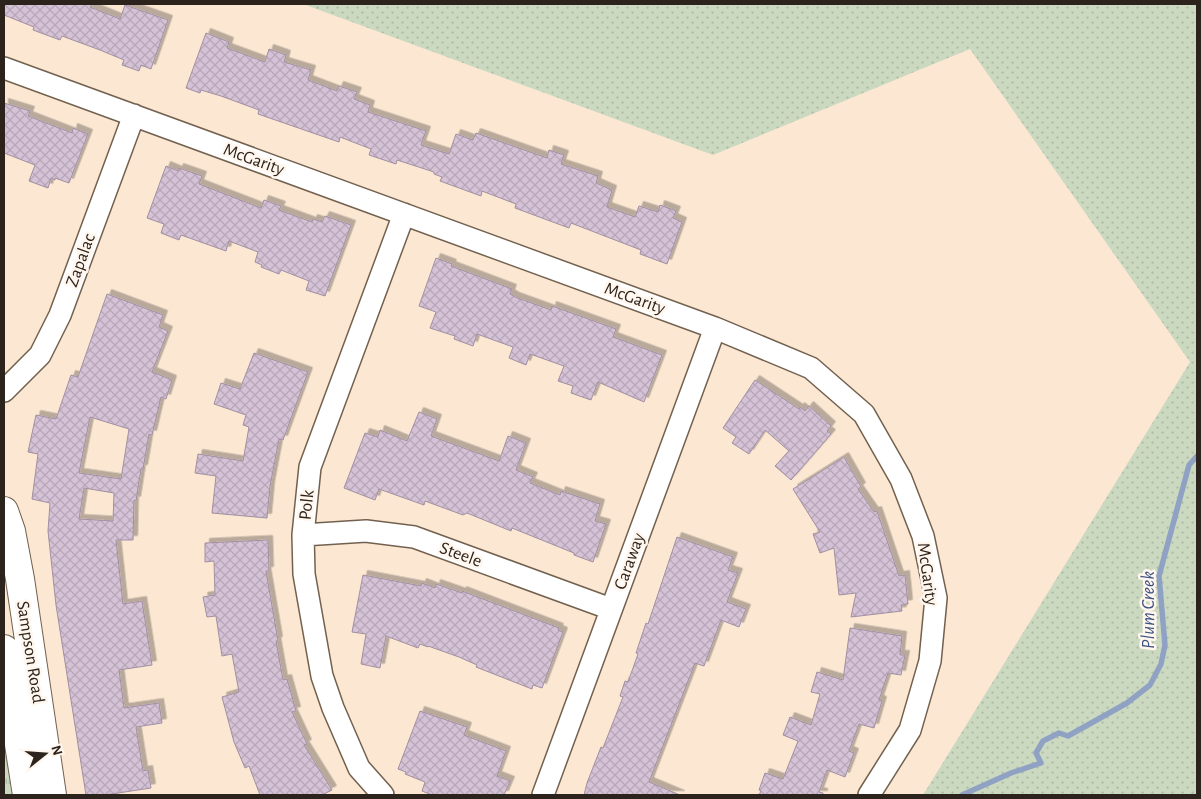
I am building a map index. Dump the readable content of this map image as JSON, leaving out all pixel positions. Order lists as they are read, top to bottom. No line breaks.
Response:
{"streets":{"street":["McGarity","Zapalac","Polk","Steele","Caraway","Sampson Road"]},"crossings":[["McGarity","Zapalac"],["McGarity","Polk"],["McGarity","Caraway"],["Polk","Steele"],["Steele","Caraway"]],"water":["Plum Creek"],"north":"right"}
